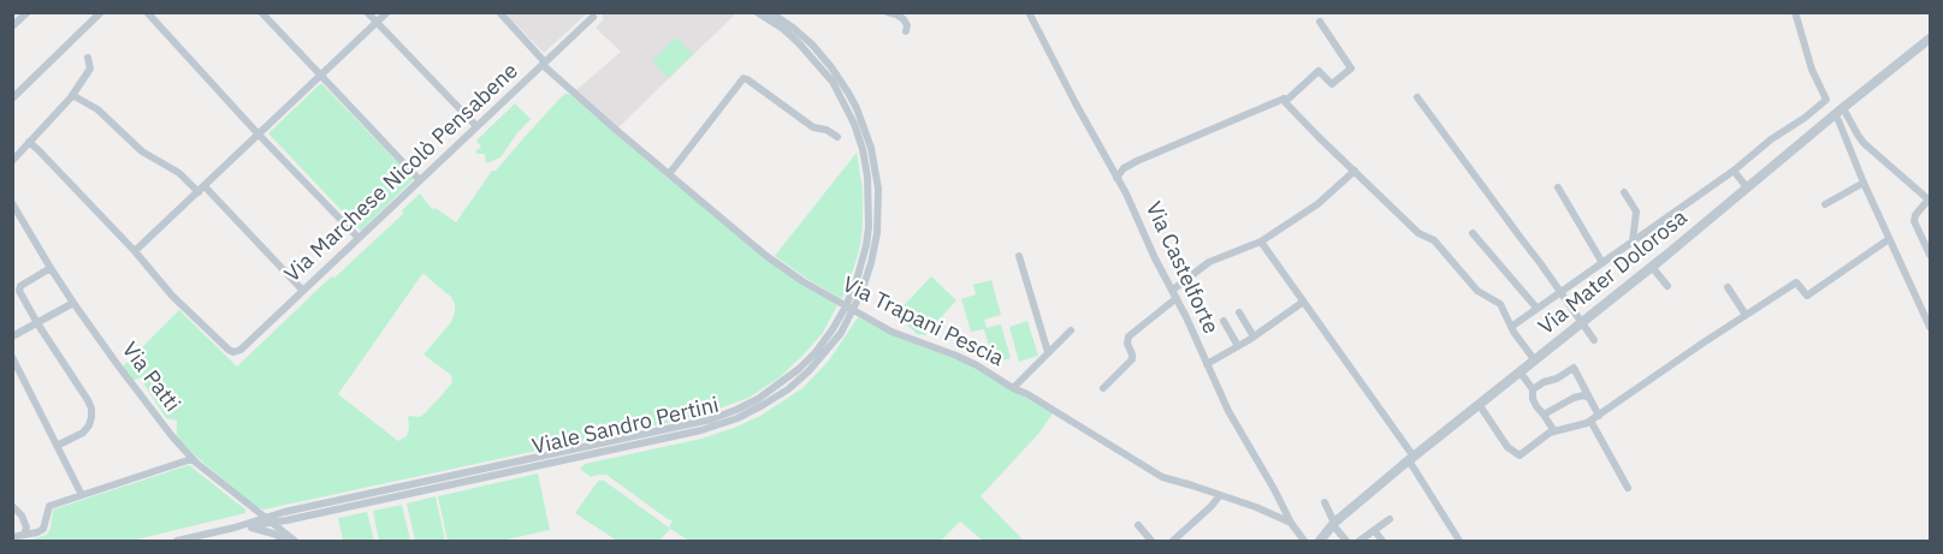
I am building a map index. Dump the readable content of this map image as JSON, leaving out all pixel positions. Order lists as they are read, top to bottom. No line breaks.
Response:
{"streets":{"street":["Via Marchese Nicolò Pensabene","Via Castelforte","Via Mater Dolorosa","Via Trapani Pescia","Via Patti","Viale Sandro Pertini"]},"crossings":[["Via Marchese Nicolò Pensabene","Via Trapani Pescia"],["Via Castelforte","Via Trapani Pescia"],["Via Trapani Pescia","Viale Sandro Pertini"],["Via Patti","Viale Sandro Pertini"]]}
